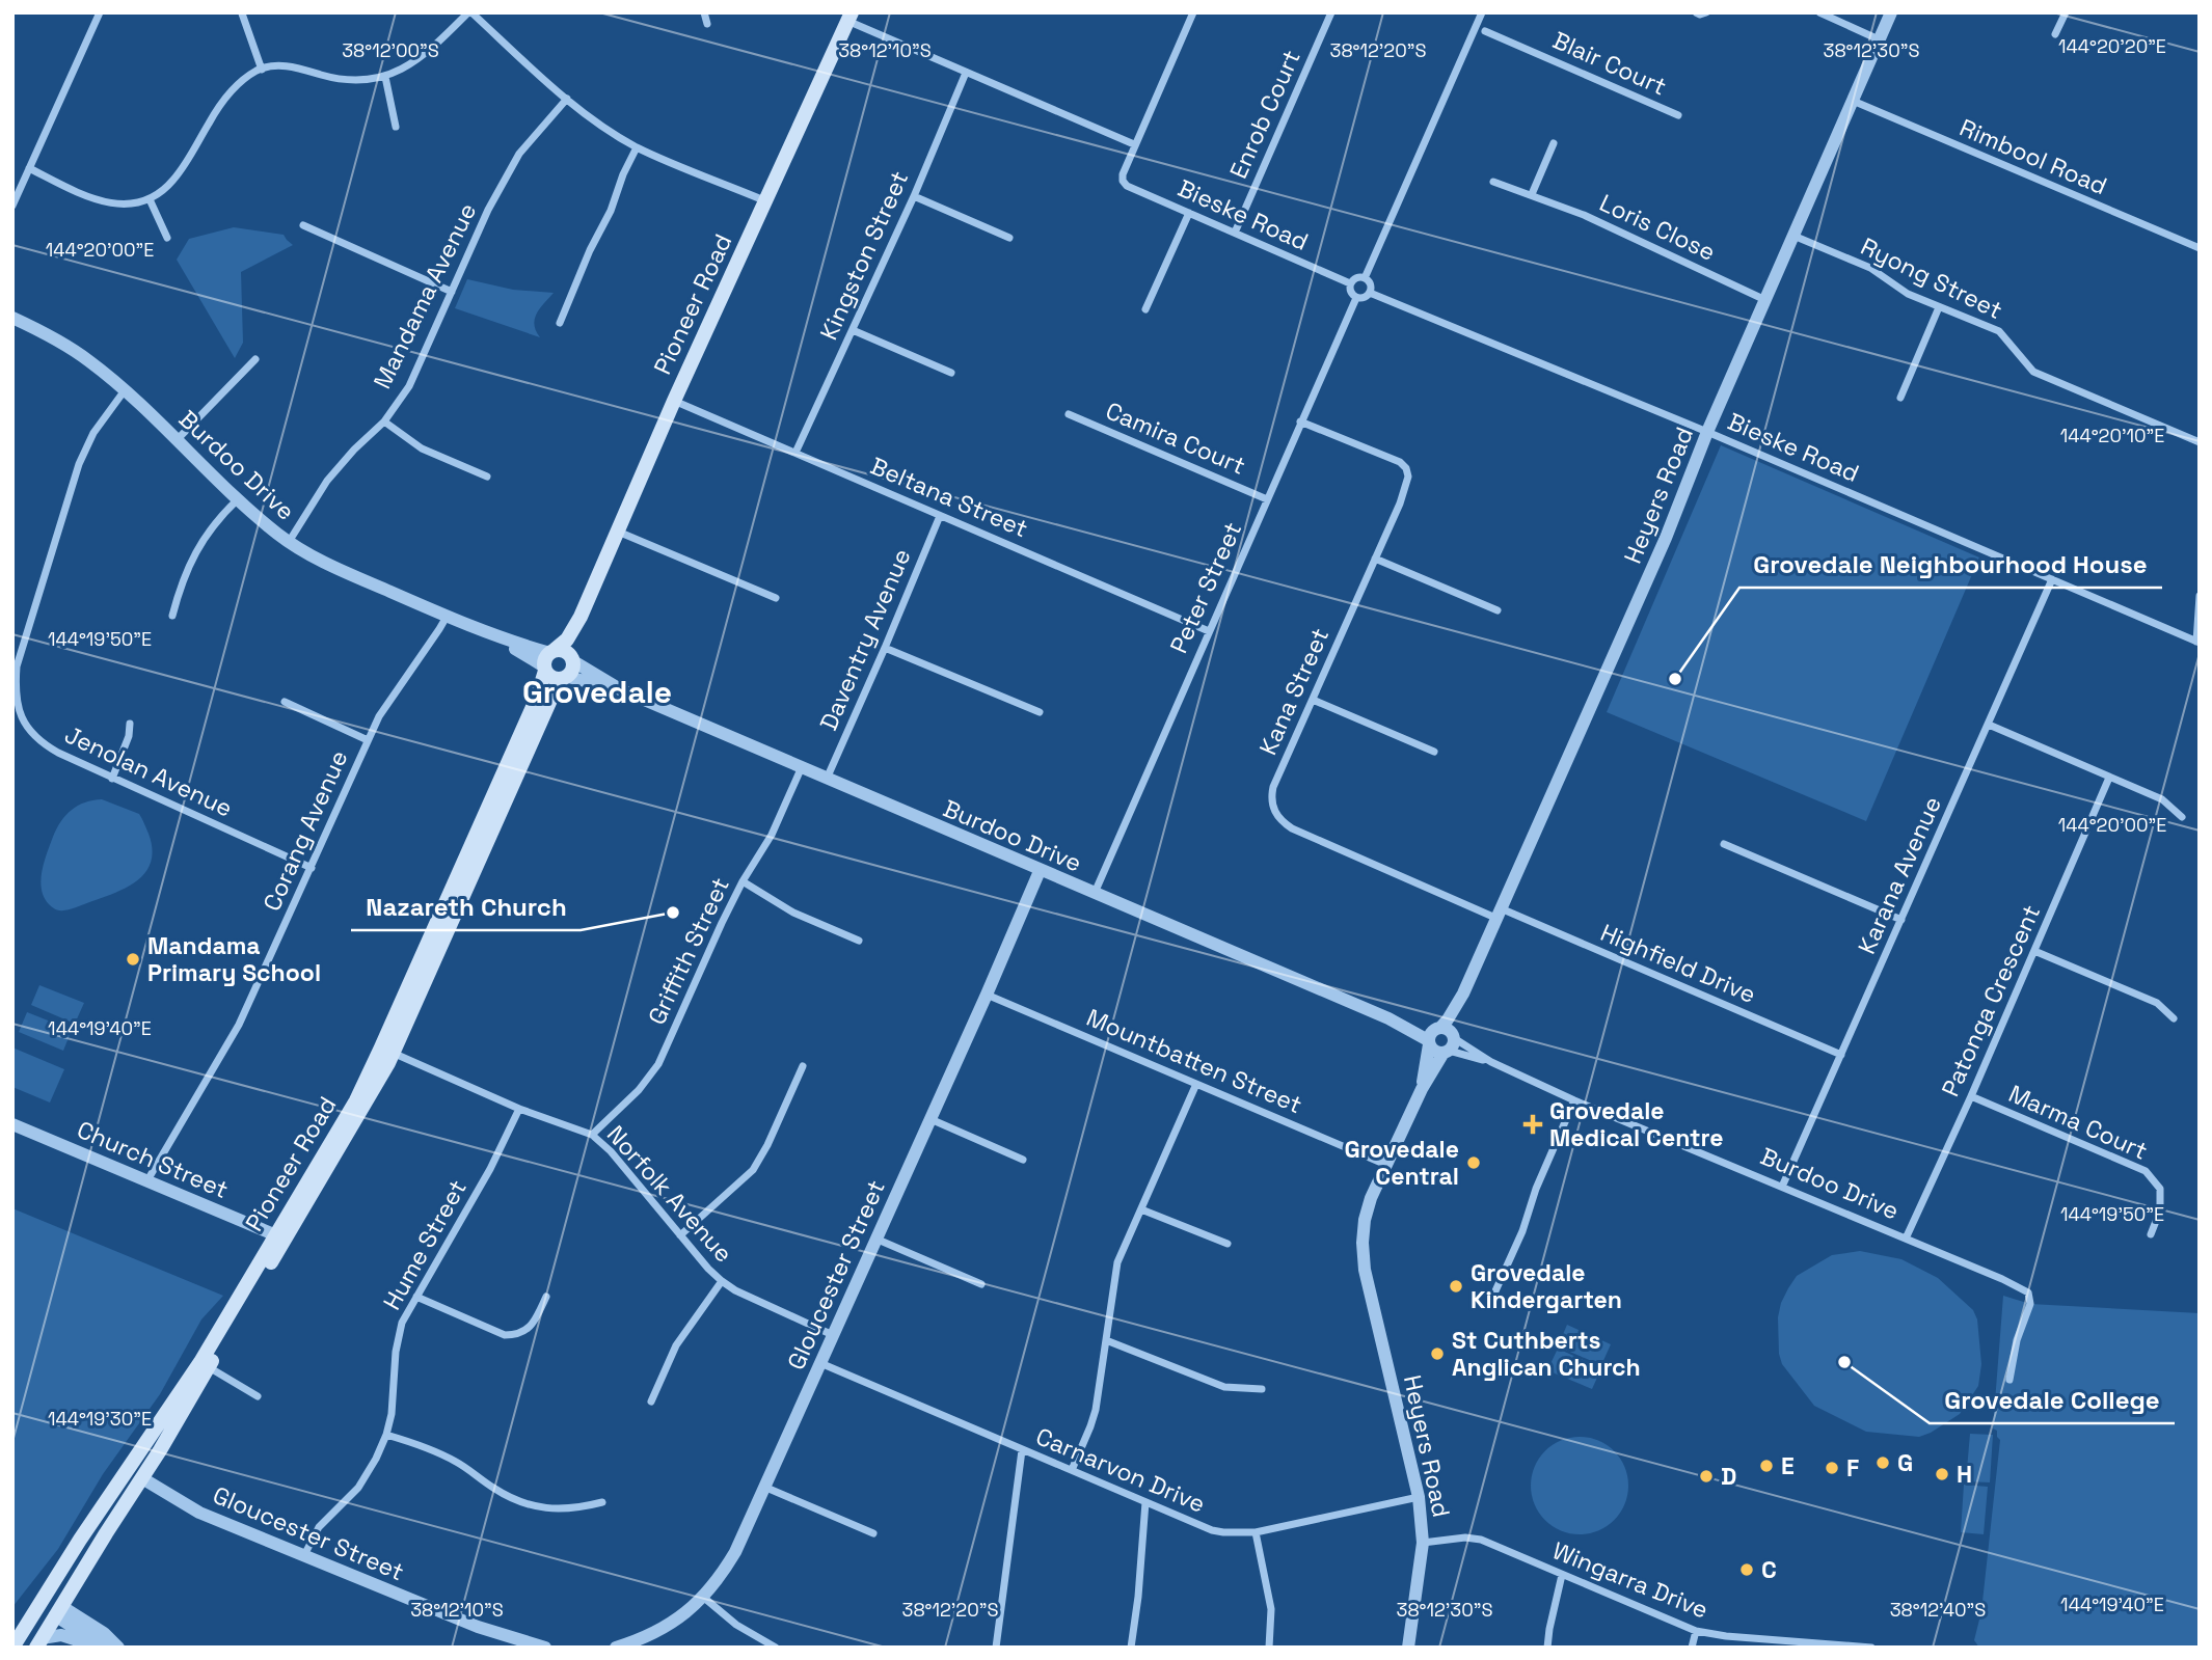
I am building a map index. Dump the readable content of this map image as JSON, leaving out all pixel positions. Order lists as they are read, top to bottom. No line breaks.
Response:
{"streets":{"main road":["Pioneer Road"],"street":["Blair Court","Enrob Court","Rimbool Road","Bieske Road","Loris Close","Kingston Street","Ryong Street","Mandama Avenue","Camira Court","Burdoo Drive","Heyers Road","Beltana Street","Peter Street","Daventry Avenue","Kana Street","Jenolan Avenue","Corang Avenue","Karana Avenue","Griffith Street","Highfield Drive","Patonga Crescent","Mountbatten Street","Marma Court","Church Street","Norfolk Avenue","Hume Street","Gloucester Street","Carnarvon Drive","Wingarra Drive"]},"crossings":[["Enrob Court","Bieske Road"],["Rimbool Road","Heyers Road"],["Bieske Road","Heyers Road"],["Bieske Road","Peter Street"],["Bieske Road","Karana Avenue"],["Loris Close","Heyers Road"],["Kingston Street","Beltana Street"],["Ryong Street","Heyers Road"],["Mandama Avenue","Burdoo Drive"],["Pioneer Road","Burdoo Drive"],["Pioneer Road","Beltana Street"],["Pioneer Road","Church Street"],["Pioneer Road","Norfolk Avenue"],["Pioneer Road","Gloucester Street"],["Camira Court","Peter Street"],["Burdoo Drive","Heyers Road"],["Burdoo Drive","Peter Street"],["Burdoo Drive","Daventry Avenue"],["Burdoo Drive","Jenolan Avenue"],["Burdoo Drive","Corang Avenue"],["Burdoo Drive","Karana Avenue"],["Burdoo Drive","Griffith Street"],["Burdoo Drive","Patonga Crescent"],["Burdoo Drive","Gloucester Street"],["Heyers Road","Kana Street"],["Heyers Road","Highfield Drive"],["Heyers Road","Mountbatten Street"],["Heyers Road","Carnarvon Drive"],["Heyers Road","Wingarra Drive"],["Beltana Street","Peter Street"],["Beltana Street","Daventry Avenue"],["Peter Street","Kana Street"],["Kana Street","Highfield Drive"],["Jenolan Avenue","Corang Avenue"],["Corang Avenue","Church Street"],["Karana Avenue","Highfield Drive"],["Griffith Street","Norfolk Avenue"],["Patonga Crescent","Marma Court"],["Mountbatten Street","Gloucester Street"],["Norfolk Avenue","Hume Street"],["Norfolk Avenue","Gloucester Street"],["Hume Street","Gloucester Street"],["Gloucester Street","Carnarvon Drive"]],"districts":["Grovedale"],"places":{"other":["Grovedale Neighbourhood House","Nazareth Church","Mandama Primary School","Grovedale Central","Grovedale Kindergarten","St Cuthberts Anglican Church","Grovedale College","G","E","F","H","D","C"],"health":["Grovedale Medical Centre"]},"coordinates":["144°20'20\"E","38°12'00\"S","38°12'10\"S","38°12'20\"S","38°12'30\"S","144°20'00\"E","144°20'10\"E","144°19'50\"E","144°19'40\"E","144°19'30\"E","38°12'40\"S"]}
